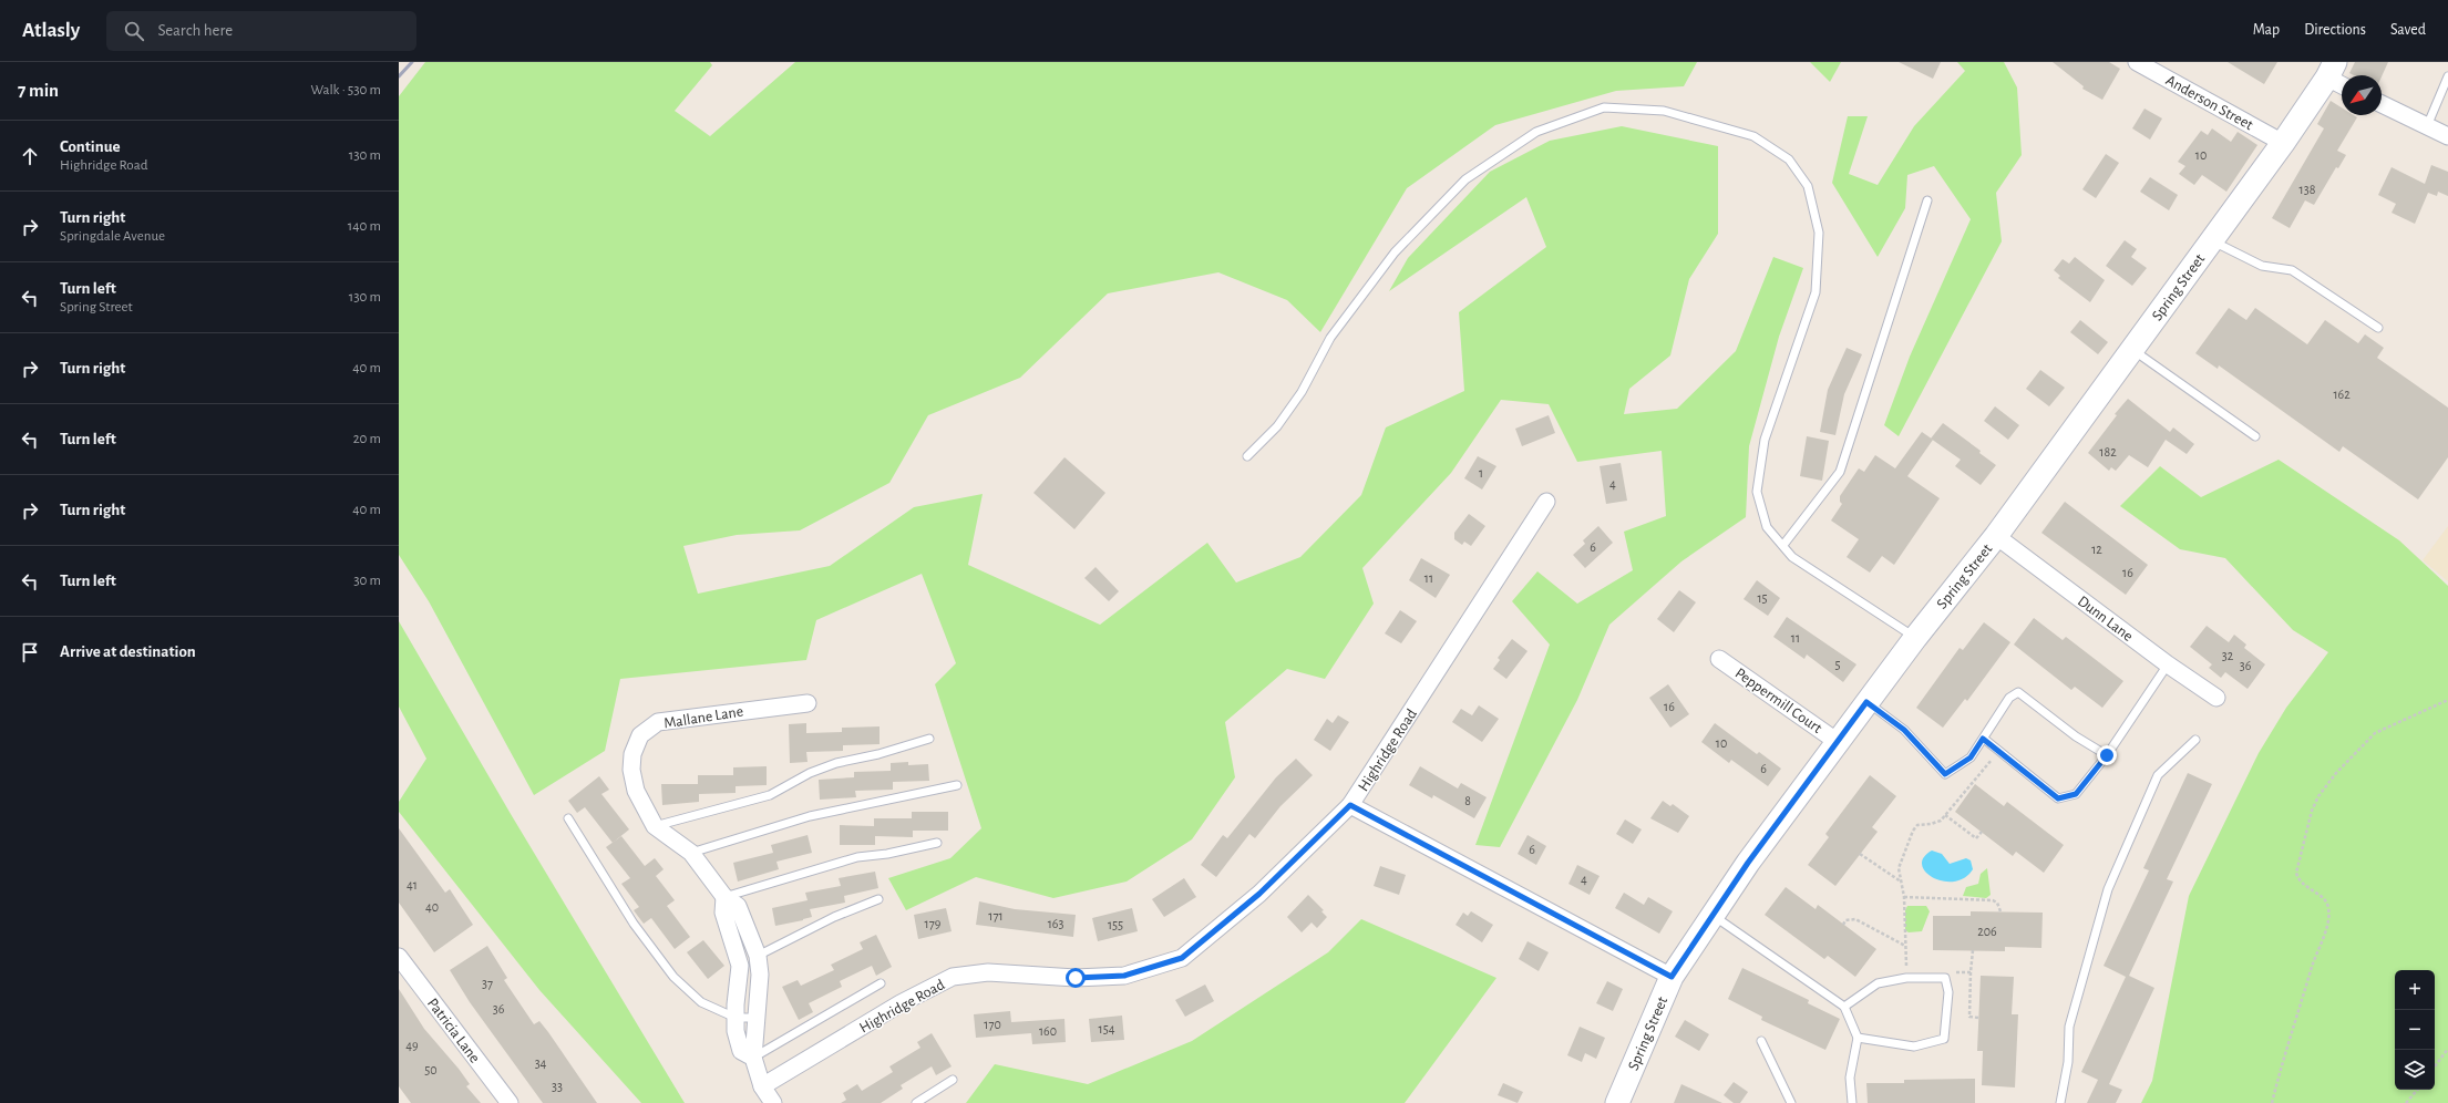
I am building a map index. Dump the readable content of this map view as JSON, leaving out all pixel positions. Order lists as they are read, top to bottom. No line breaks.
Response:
{"streets":{"main road":["Spring Street"],"street":["Anderson Street","Dunn Lane","Peppermill Court","Mallane Lane","Highridge Road","Patricia Lane"]},"crossings":[["Anderson Street","Spring Street"],["Spring Street","Dunn Lane"],["Spring Street","Peppermill Court"],["Mallane Lane","Highridge Road"]],"house_numbers":["10","138","162","182","1","4","6","12","16","11","15","11","32","5","36","16","10","6","8","6","4","41","40","171","179","163","155","206","37","36","170","154","160","49","34","50","33"],"north":"bottom left","page":{"header":"Atlasly","search":"Search here","nav":["Map","Directions","Saved"],"heading":["7 min","Walk · 530 m"],"list":[["Continue","Highridge Road","130 m"],["Turn right","Springdale Avenue","140 m"],["Turn left","Spring Street","130 m"],["Turn right","40 m"],["Turn left","20 m"],["Turn right","40 m"],["Turn left","30 m"],"Arrive at destination"],"map_buttons":["+","−"]}}
